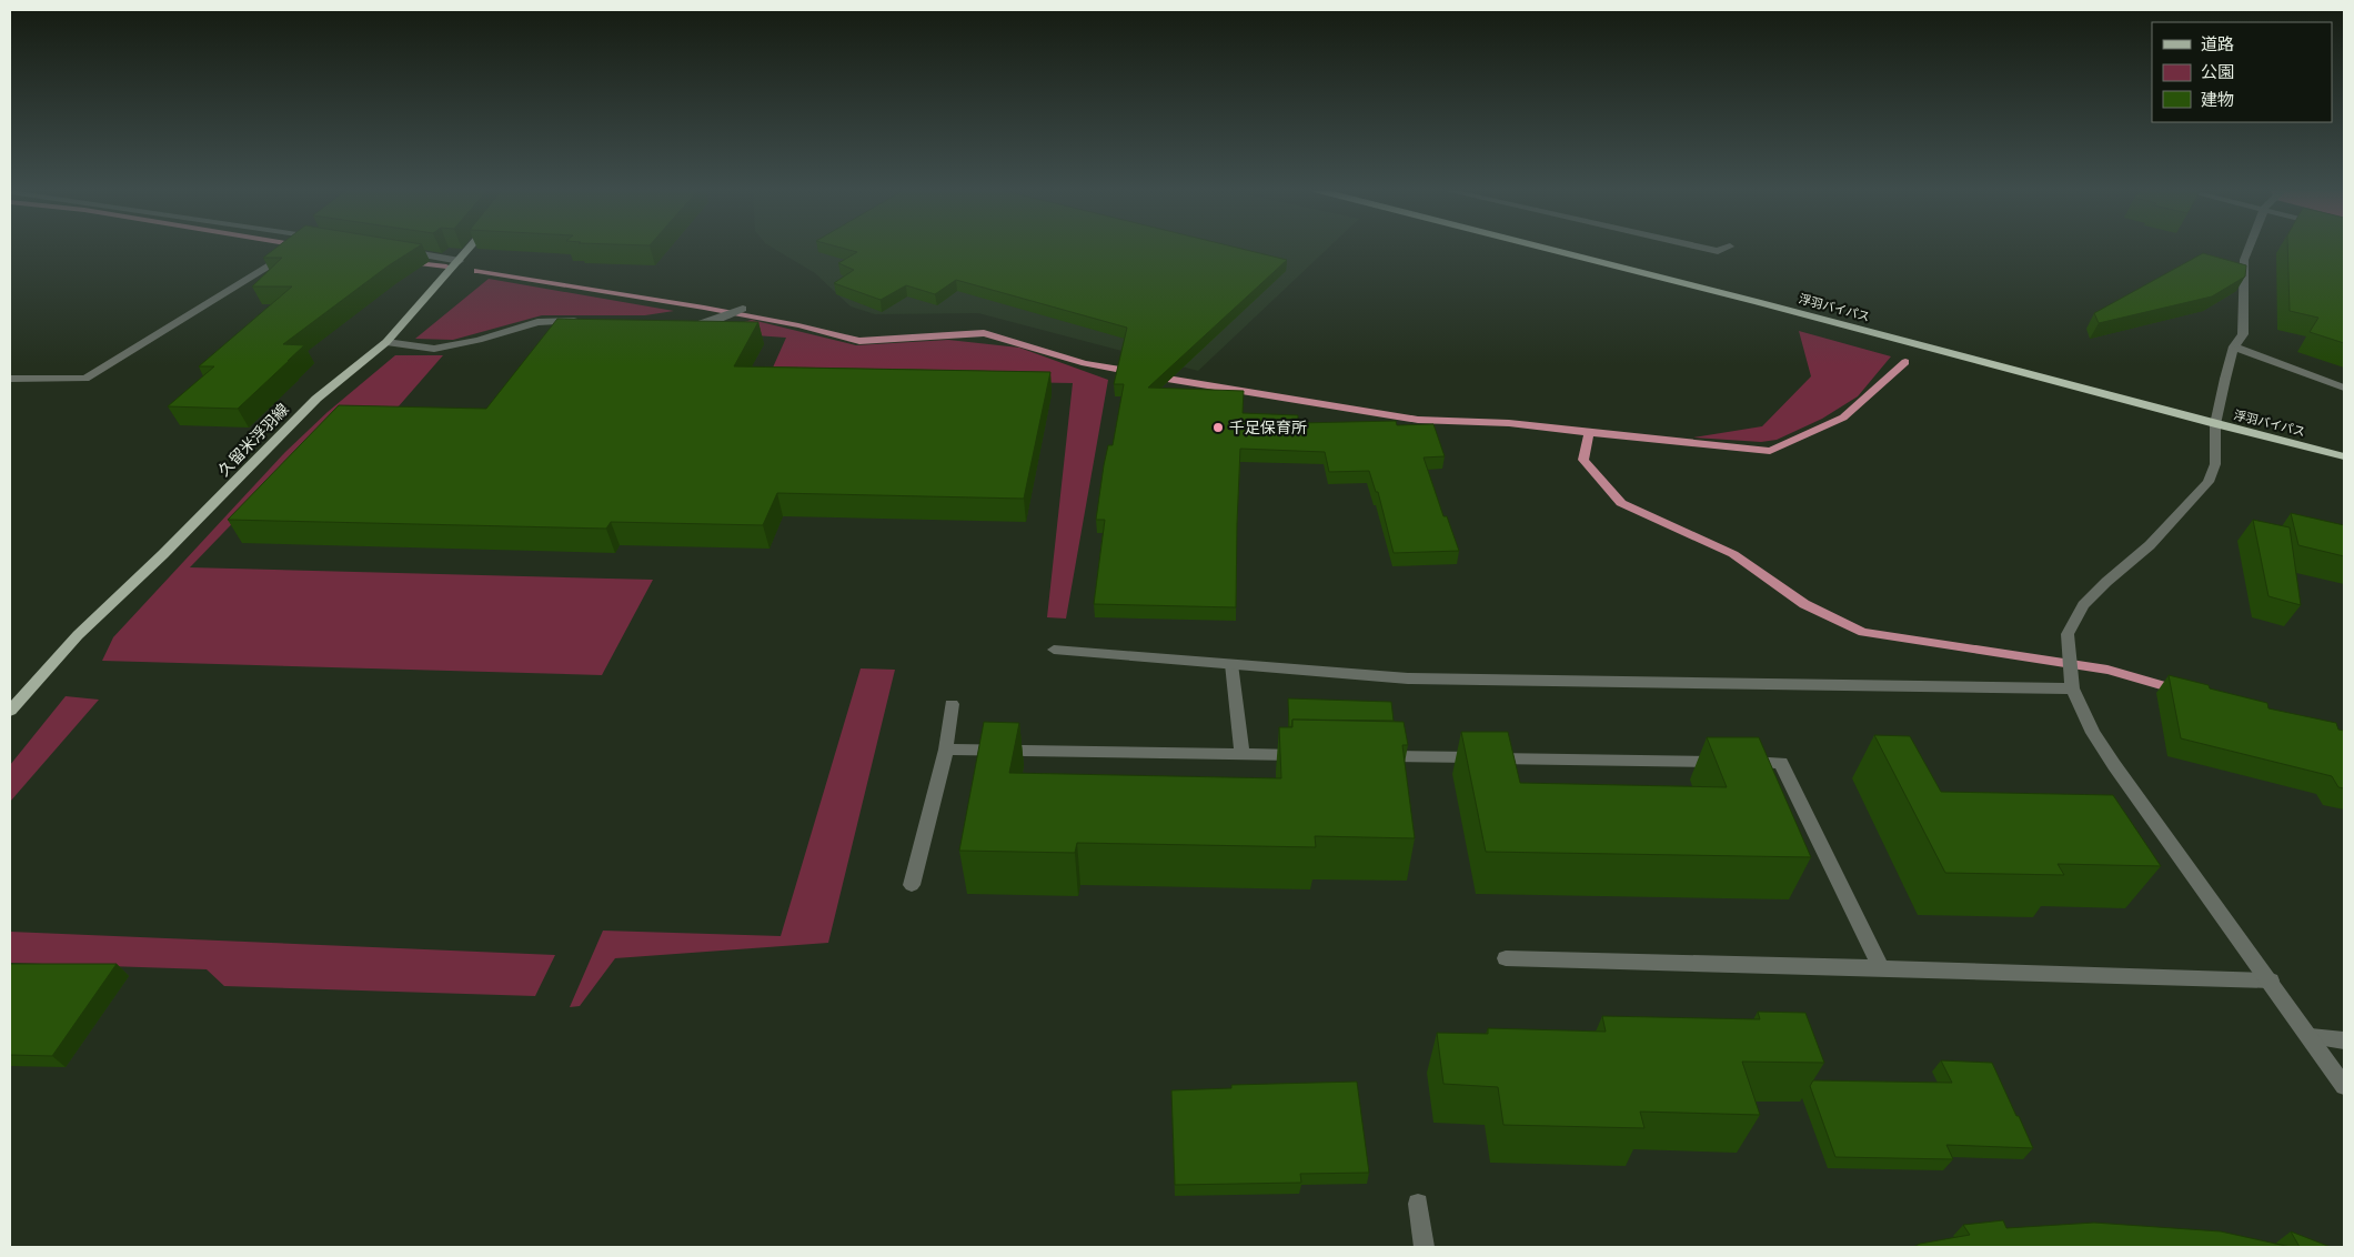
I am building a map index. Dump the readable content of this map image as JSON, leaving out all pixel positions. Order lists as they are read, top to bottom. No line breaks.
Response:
{"streets":{"highway":["浮羽バイパス"],"main road":["久留米浮羽線"]},"places":["千足保育所"],"legend":["道路","公園","建物"]}
